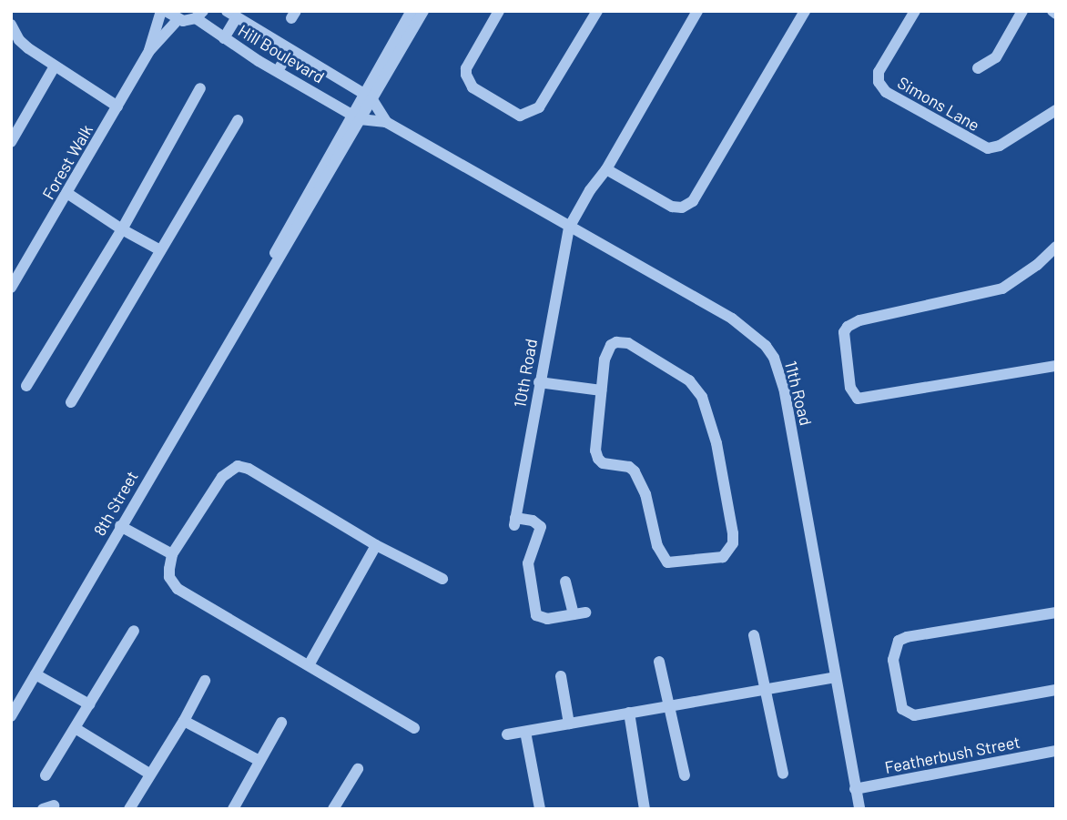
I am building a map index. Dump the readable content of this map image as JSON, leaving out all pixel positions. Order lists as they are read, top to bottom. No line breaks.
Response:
{"streets":{"street":["Hill Boulevard","Simons Lane","Forest Walk","10th Road","11th Road","8th Street","Featherbush Street"]},"crossings":[["Hill Boulevard","11th Road"],["Hill Boulevard","8th Street"],["10th Road","11th Road"],["11th Road","8th Street"],["11th Road","Featherbush Street"]]}
